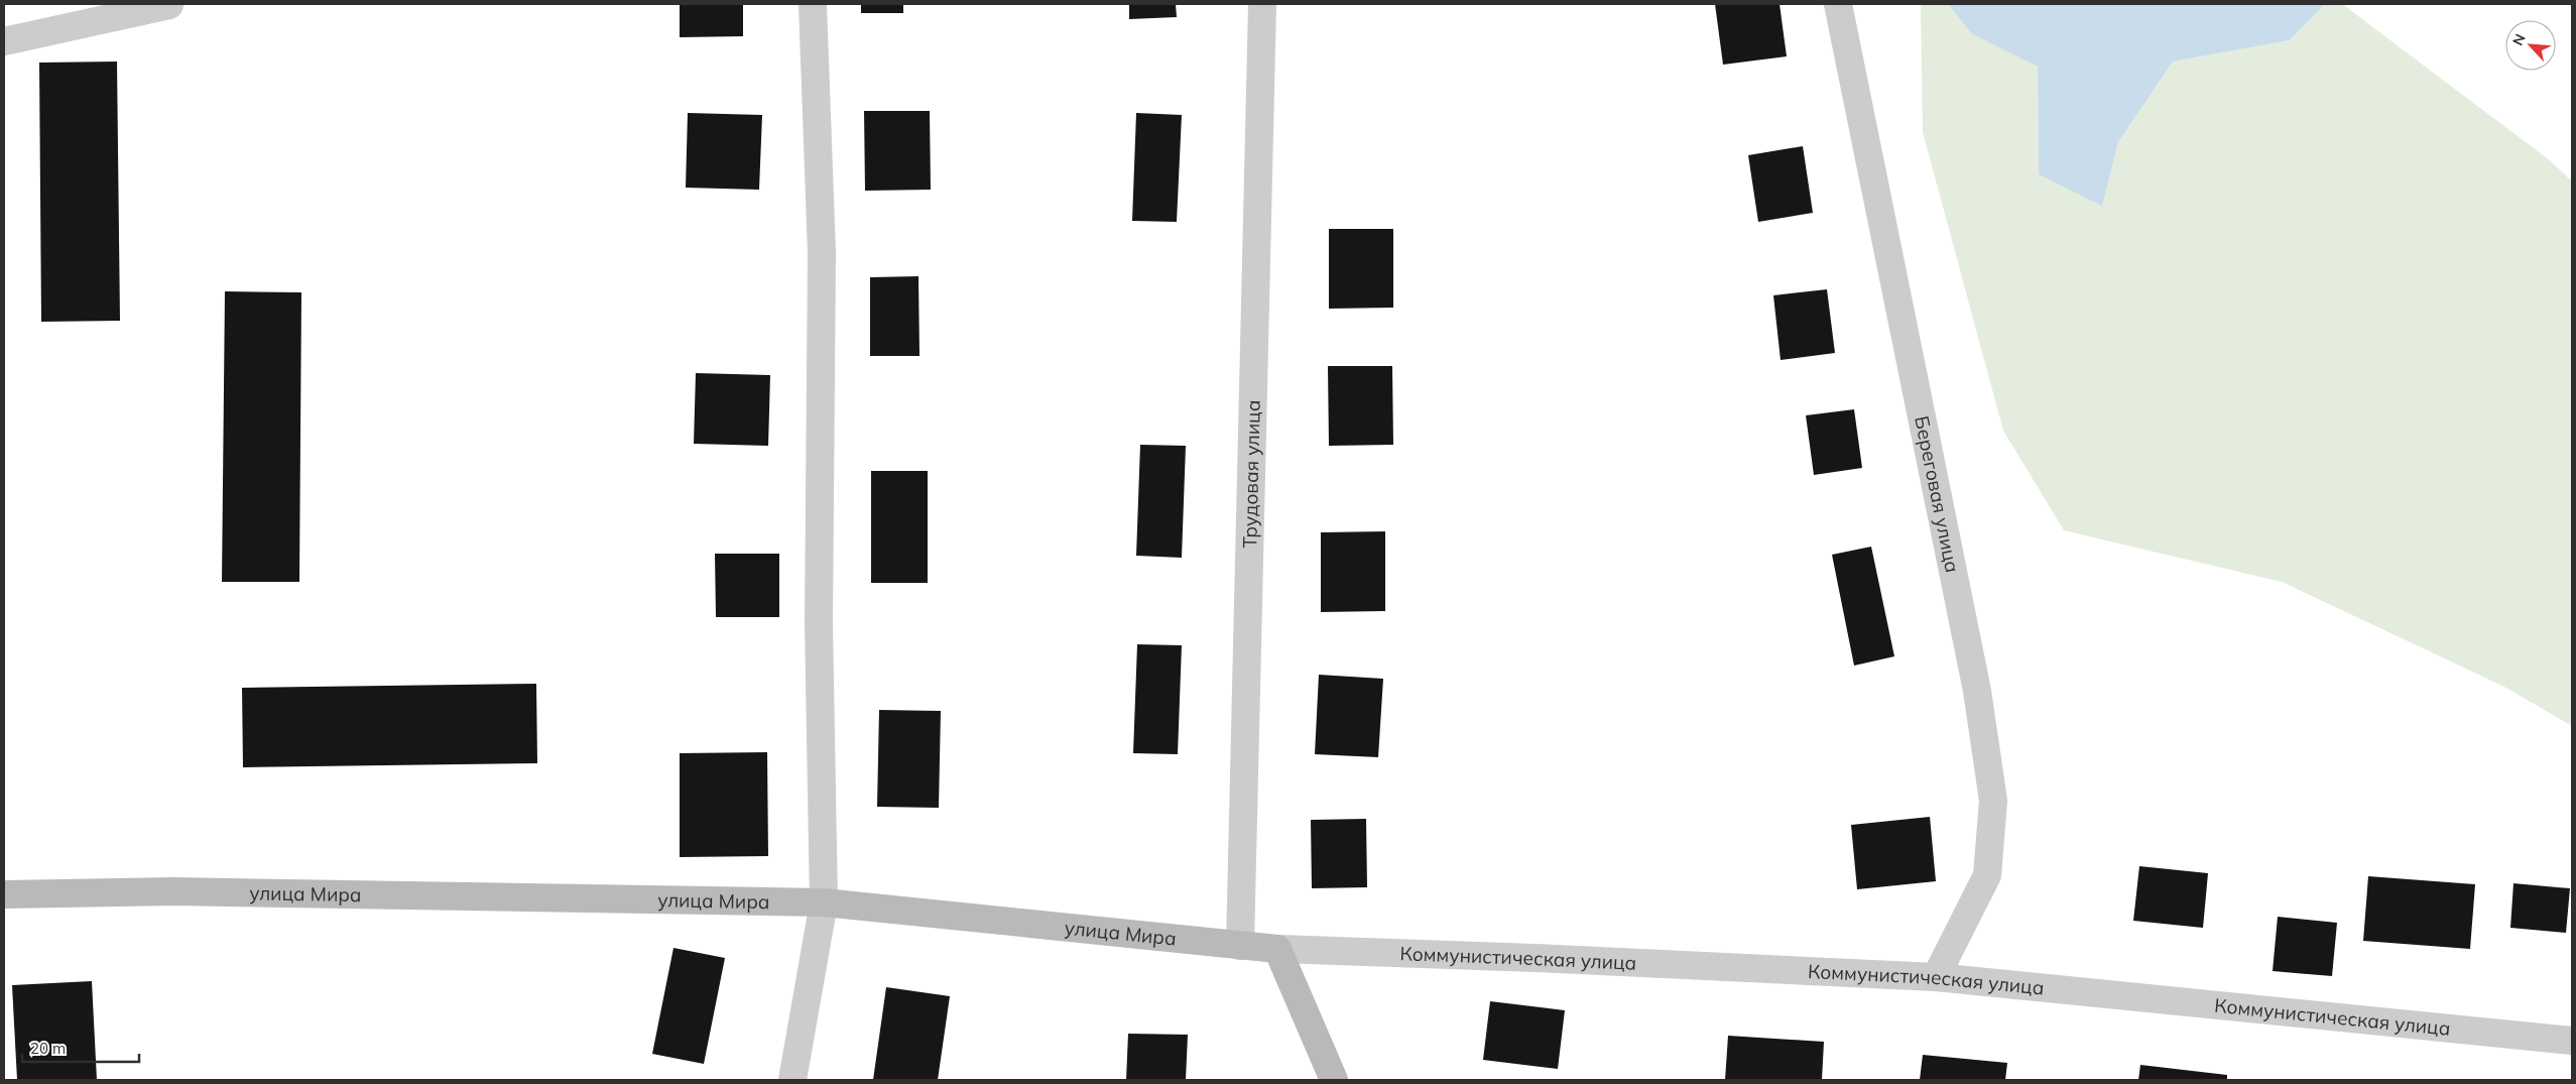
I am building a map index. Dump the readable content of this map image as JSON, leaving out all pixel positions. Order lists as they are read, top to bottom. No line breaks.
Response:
{"streets":{"street":["Трудовая улица","Береговая улица","улица Мира","Коммунистическая улица"]},"crossings":[["Трудовая улица","улица Мира"],["Береговая улица","Коммунистическая улица"],["улица Мира","Коммунистическая улица"]],"scale_bar":"20 m","north":"top left"}
